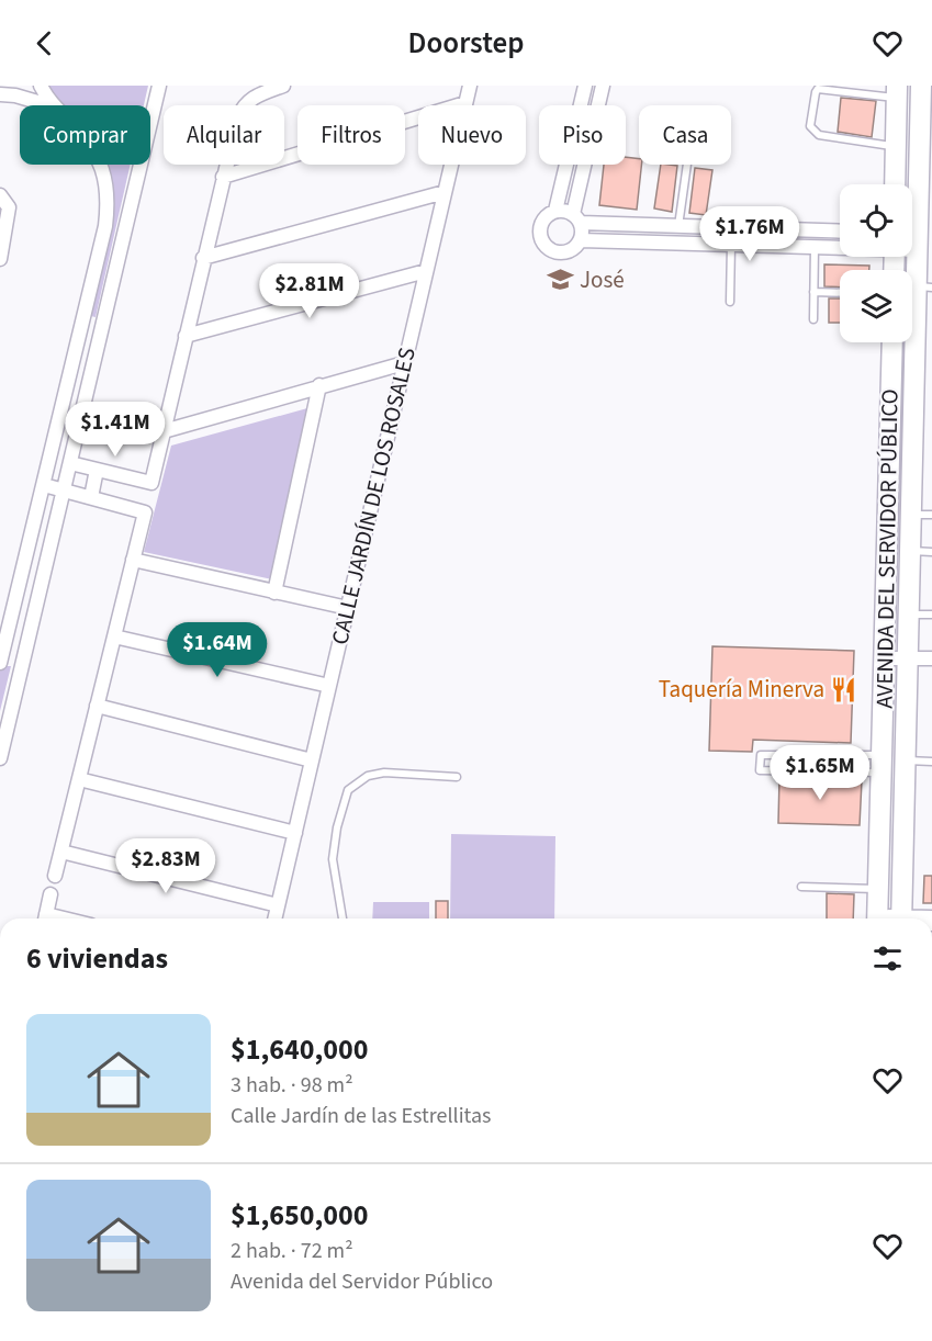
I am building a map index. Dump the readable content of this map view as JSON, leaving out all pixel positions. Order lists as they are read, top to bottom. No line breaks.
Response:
{"streets":{"street":["CALLE JARDÍN DE LOS ROSALES","AVENIDA DEL SERVIDOR PÚBLICO"]},"places":{"school or university":["José"],"restaurant":["Taquería Minerva"]},"page":{"header":"Doorstep","chip":["Comprar","Alquilar","Filtros","Nuevo","Piso","Casa"],"price":["$1.76M","$2.81M","$1.41M","$1.64M","$1.65M","$2.83M"],"heading":"6 viviendas","list":[{"name":"$1,640,000","note":"3 hab. · 98 m² · Calle Jardín de las Estrellitas"},{"name":"$1,650,000","note":"2 hab. · 72 m² · Avenida del Servidor Público"}]}}
